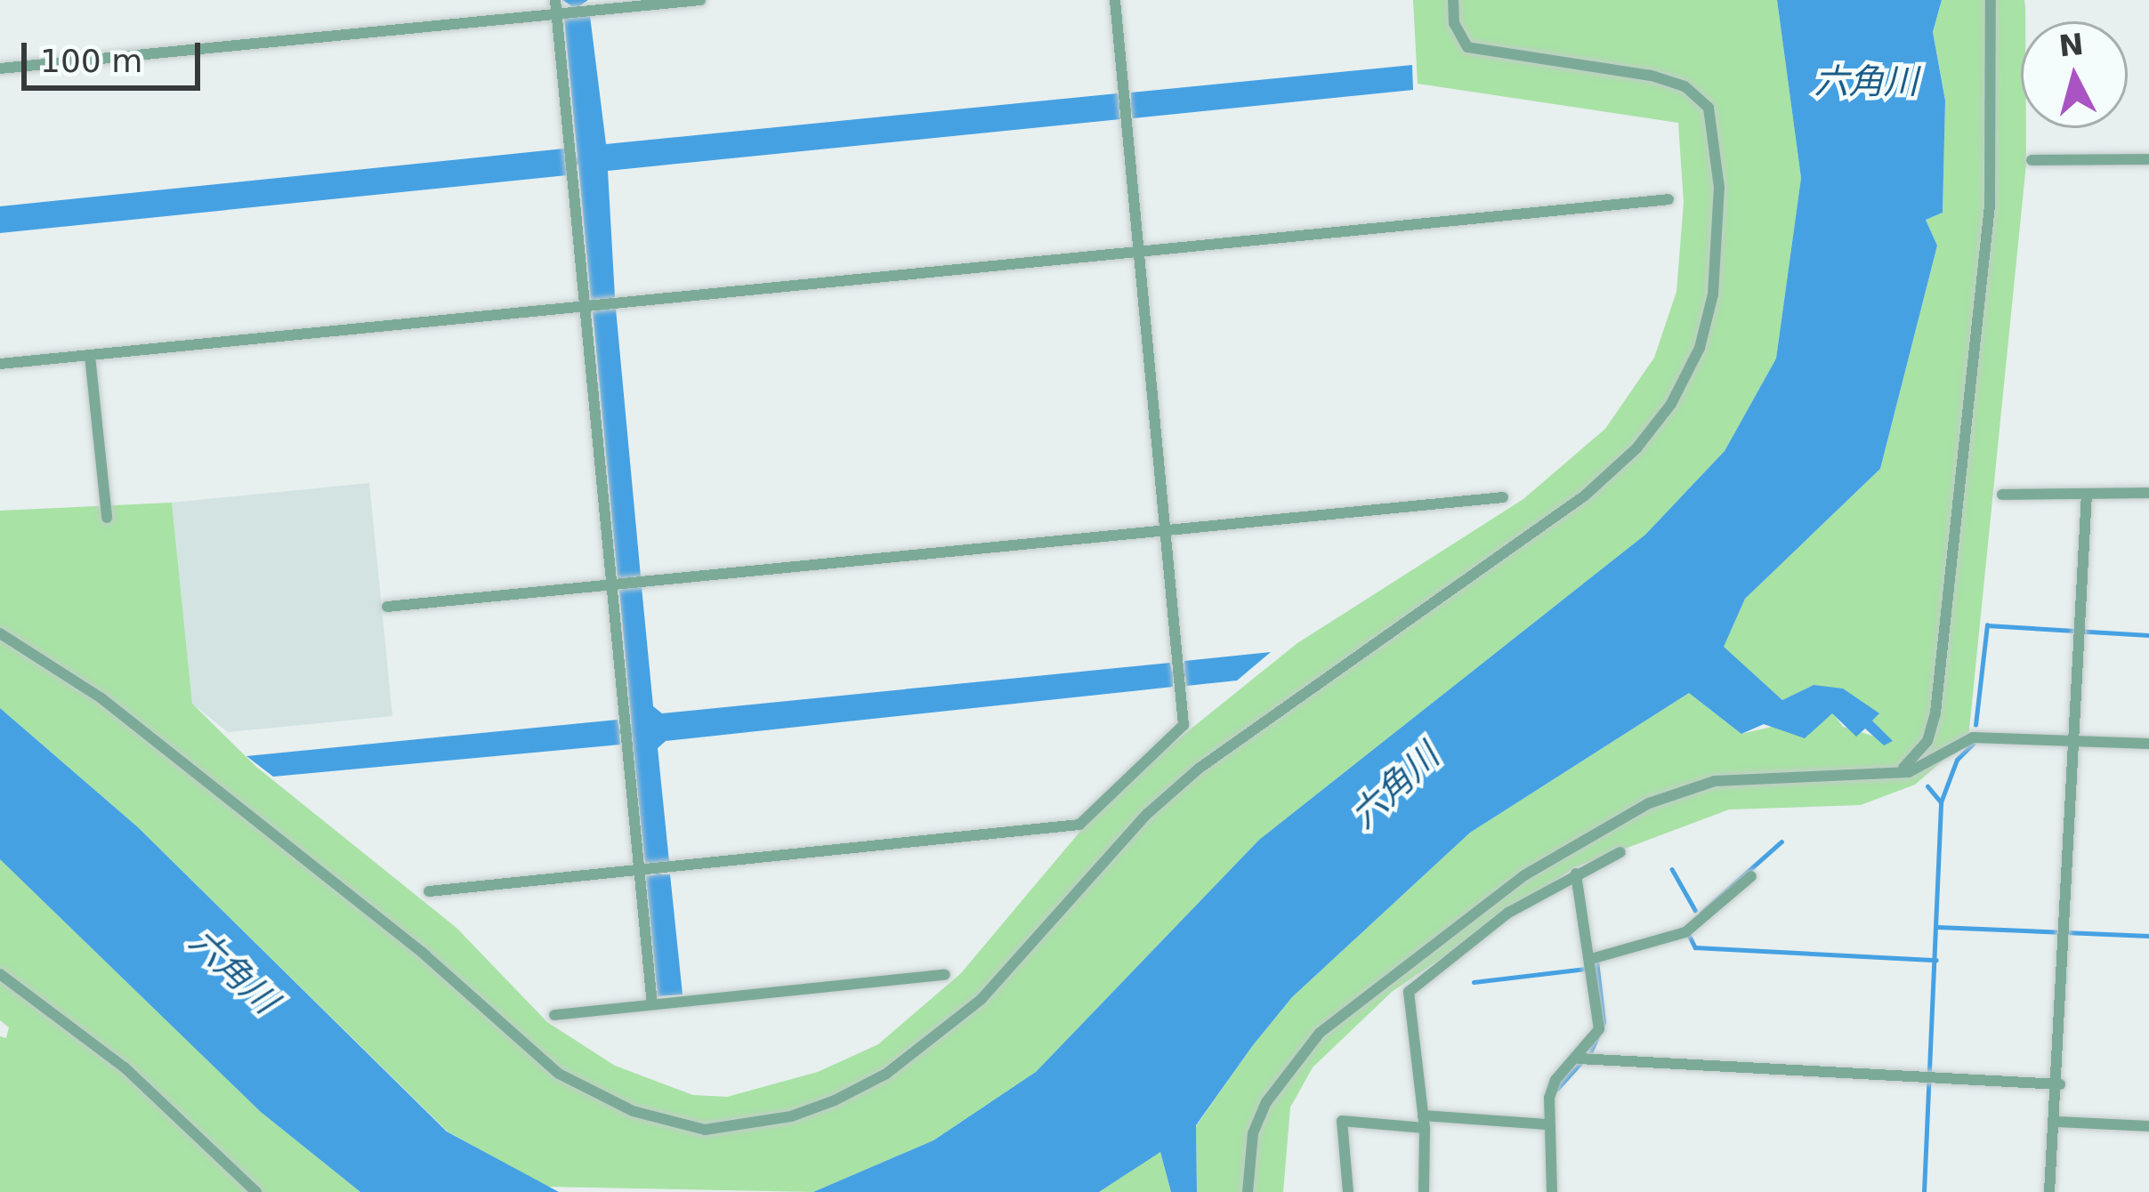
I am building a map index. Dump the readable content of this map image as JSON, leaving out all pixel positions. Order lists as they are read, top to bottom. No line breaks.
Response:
{"water":["六角川"],"scale_bar":"100 m","north":"top"}
